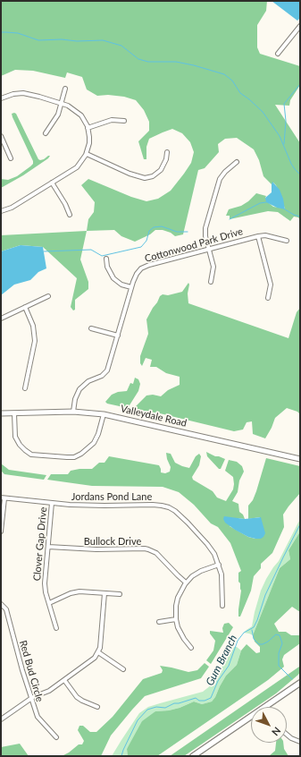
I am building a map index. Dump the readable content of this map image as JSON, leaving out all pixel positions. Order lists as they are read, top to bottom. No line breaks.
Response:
{"streets":{"street":["Cottonwood Park Drive","Valleydale Road","Jordans Pond Lane","Bullock Drive","Clover Gap Drive","Red Bud Circle"]},"crossings":[["Cottonwood Park Drive","Valleydale Road"],["Jordans Pond Lane","Clover Gap Drive"],["Bullock Drive","Clover Gap Drive"]],"water":["Gum Branch"],"north":"bottom right"}
